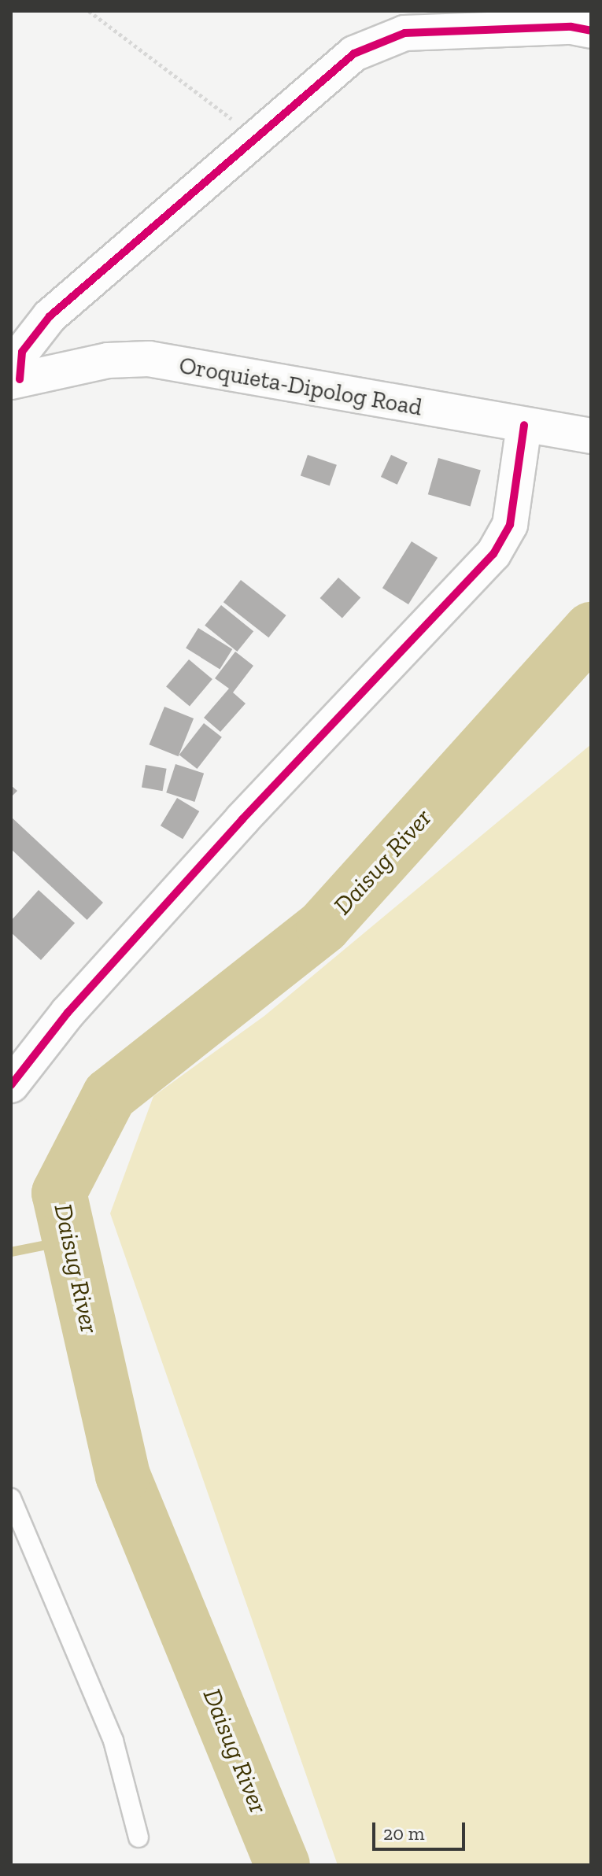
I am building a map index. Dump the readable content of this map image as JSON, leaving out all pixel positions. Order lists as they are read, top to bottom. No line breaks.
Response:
{"streets":{"main road":["Oroquieta-Dipolog Road"]},"water":["Daisug River"],"scale_bar":"20 m"}
